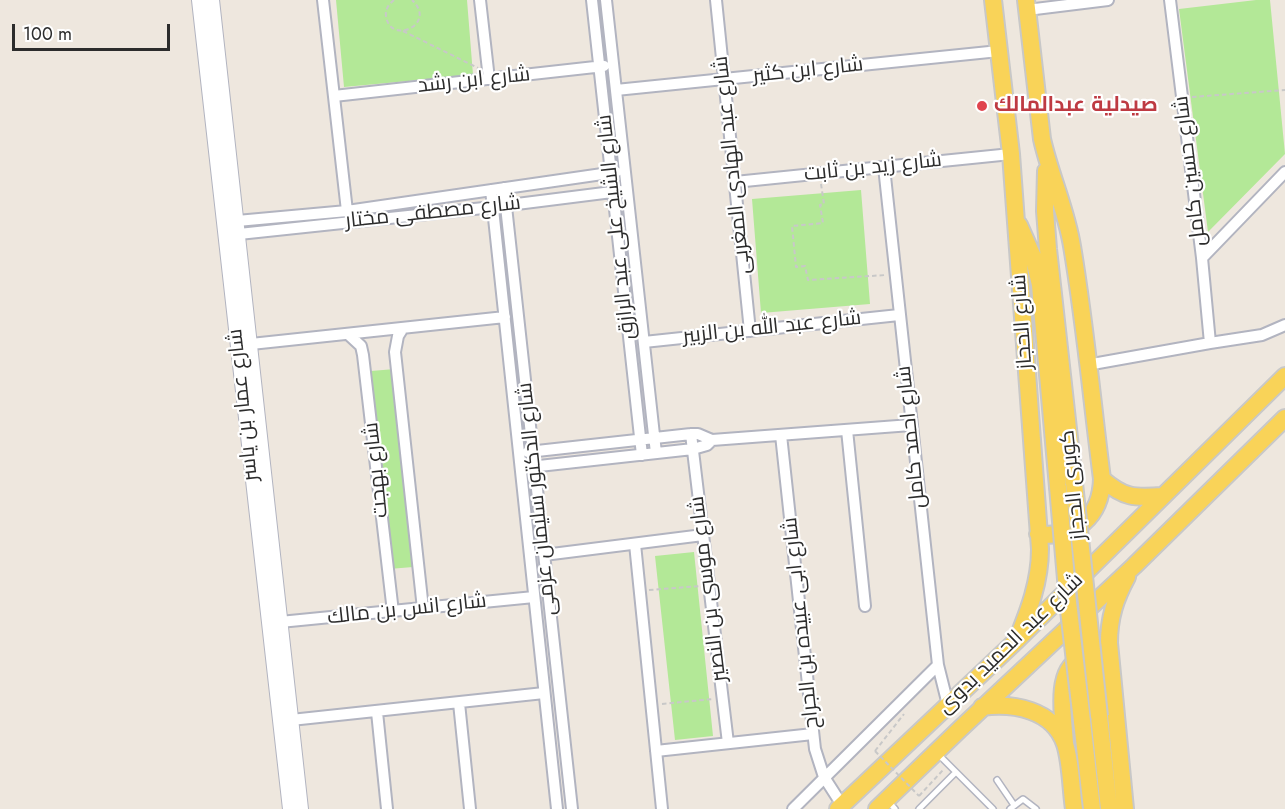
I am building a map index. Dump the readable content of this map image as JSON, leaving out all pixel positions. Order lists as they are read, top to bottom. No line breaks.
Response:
{"streets":{"main road":["شارع الحجاز","كوبرى الحجاز","شارع عبد الحميد بدوى"],"street":["شارع ابن كثير","شارع ابن رشد","شارع عبد الهادى المغربى","شارع زيد بن ثابت","شارع حسين كامل","شارع مصطفى مختار","شارع الشيخ على عبد الرازق","شارع عبد الله بن الزبير","شارع عمار بن ياسر","شارع احمد كامل","شارع بهجت","شارع الدكتور سليمان عزمى","شارع موسى بن النصير","شارع انس بن مالك","شارع ابى عبيده بن الجراح"]},"crossings":[["شارع ابن كثير","شارع عبد الهادى المغربى"],["شارع ابن كثير","شارع الشيخ على عبد الرازق"],["شارع ابن كثير","شارع الحجاز"],["شارع ابن رشد","شارع الشيخ على عبد الرازق"],["شارع عبد الهادى المغربى","شارع زيد بن ثابت"],["شارع عبد الهادى المغربى","شارع عبد الله بن الزبير"],["شارع زيد بن ثابت","شارع الحجاز"],["شارع زيد بن ثابت","شارع احمد كامل"],["شارع مصطفى مختار","شارع الشيخ على عبد الرازق"],["شارع مصطفى مختار","شارع عمار بن ياسر"],["شارع مصطفى مختار","شارع الدكتور سليمان عزمى"],["شارع الشيخ على عبد الرازق","شارع عبد الله بن الزبير"],["شارع الحجاز","كوبرى الحجاز"],["شارع الحجاز","شارع عبد الحميد بدوى"],["شارع عبد الله بن الزبير","شارع احمد كامل"],["شارع عمار بن ياسر","شارع انس بن مالك"],["شارع احمد كامل","شارع عبد الحميد بدوى"],["شارع بهجت","شارع انس بن مالك"],["شارع الدكتور سليمان عزمى","شارع انس بن مالك"],["شارع ابى عبيده بن الجراح","شارع عبد الحميد بدوى"]],"places":["صيدلية عبدالمالك"],"scale_bar":"100 m"}
